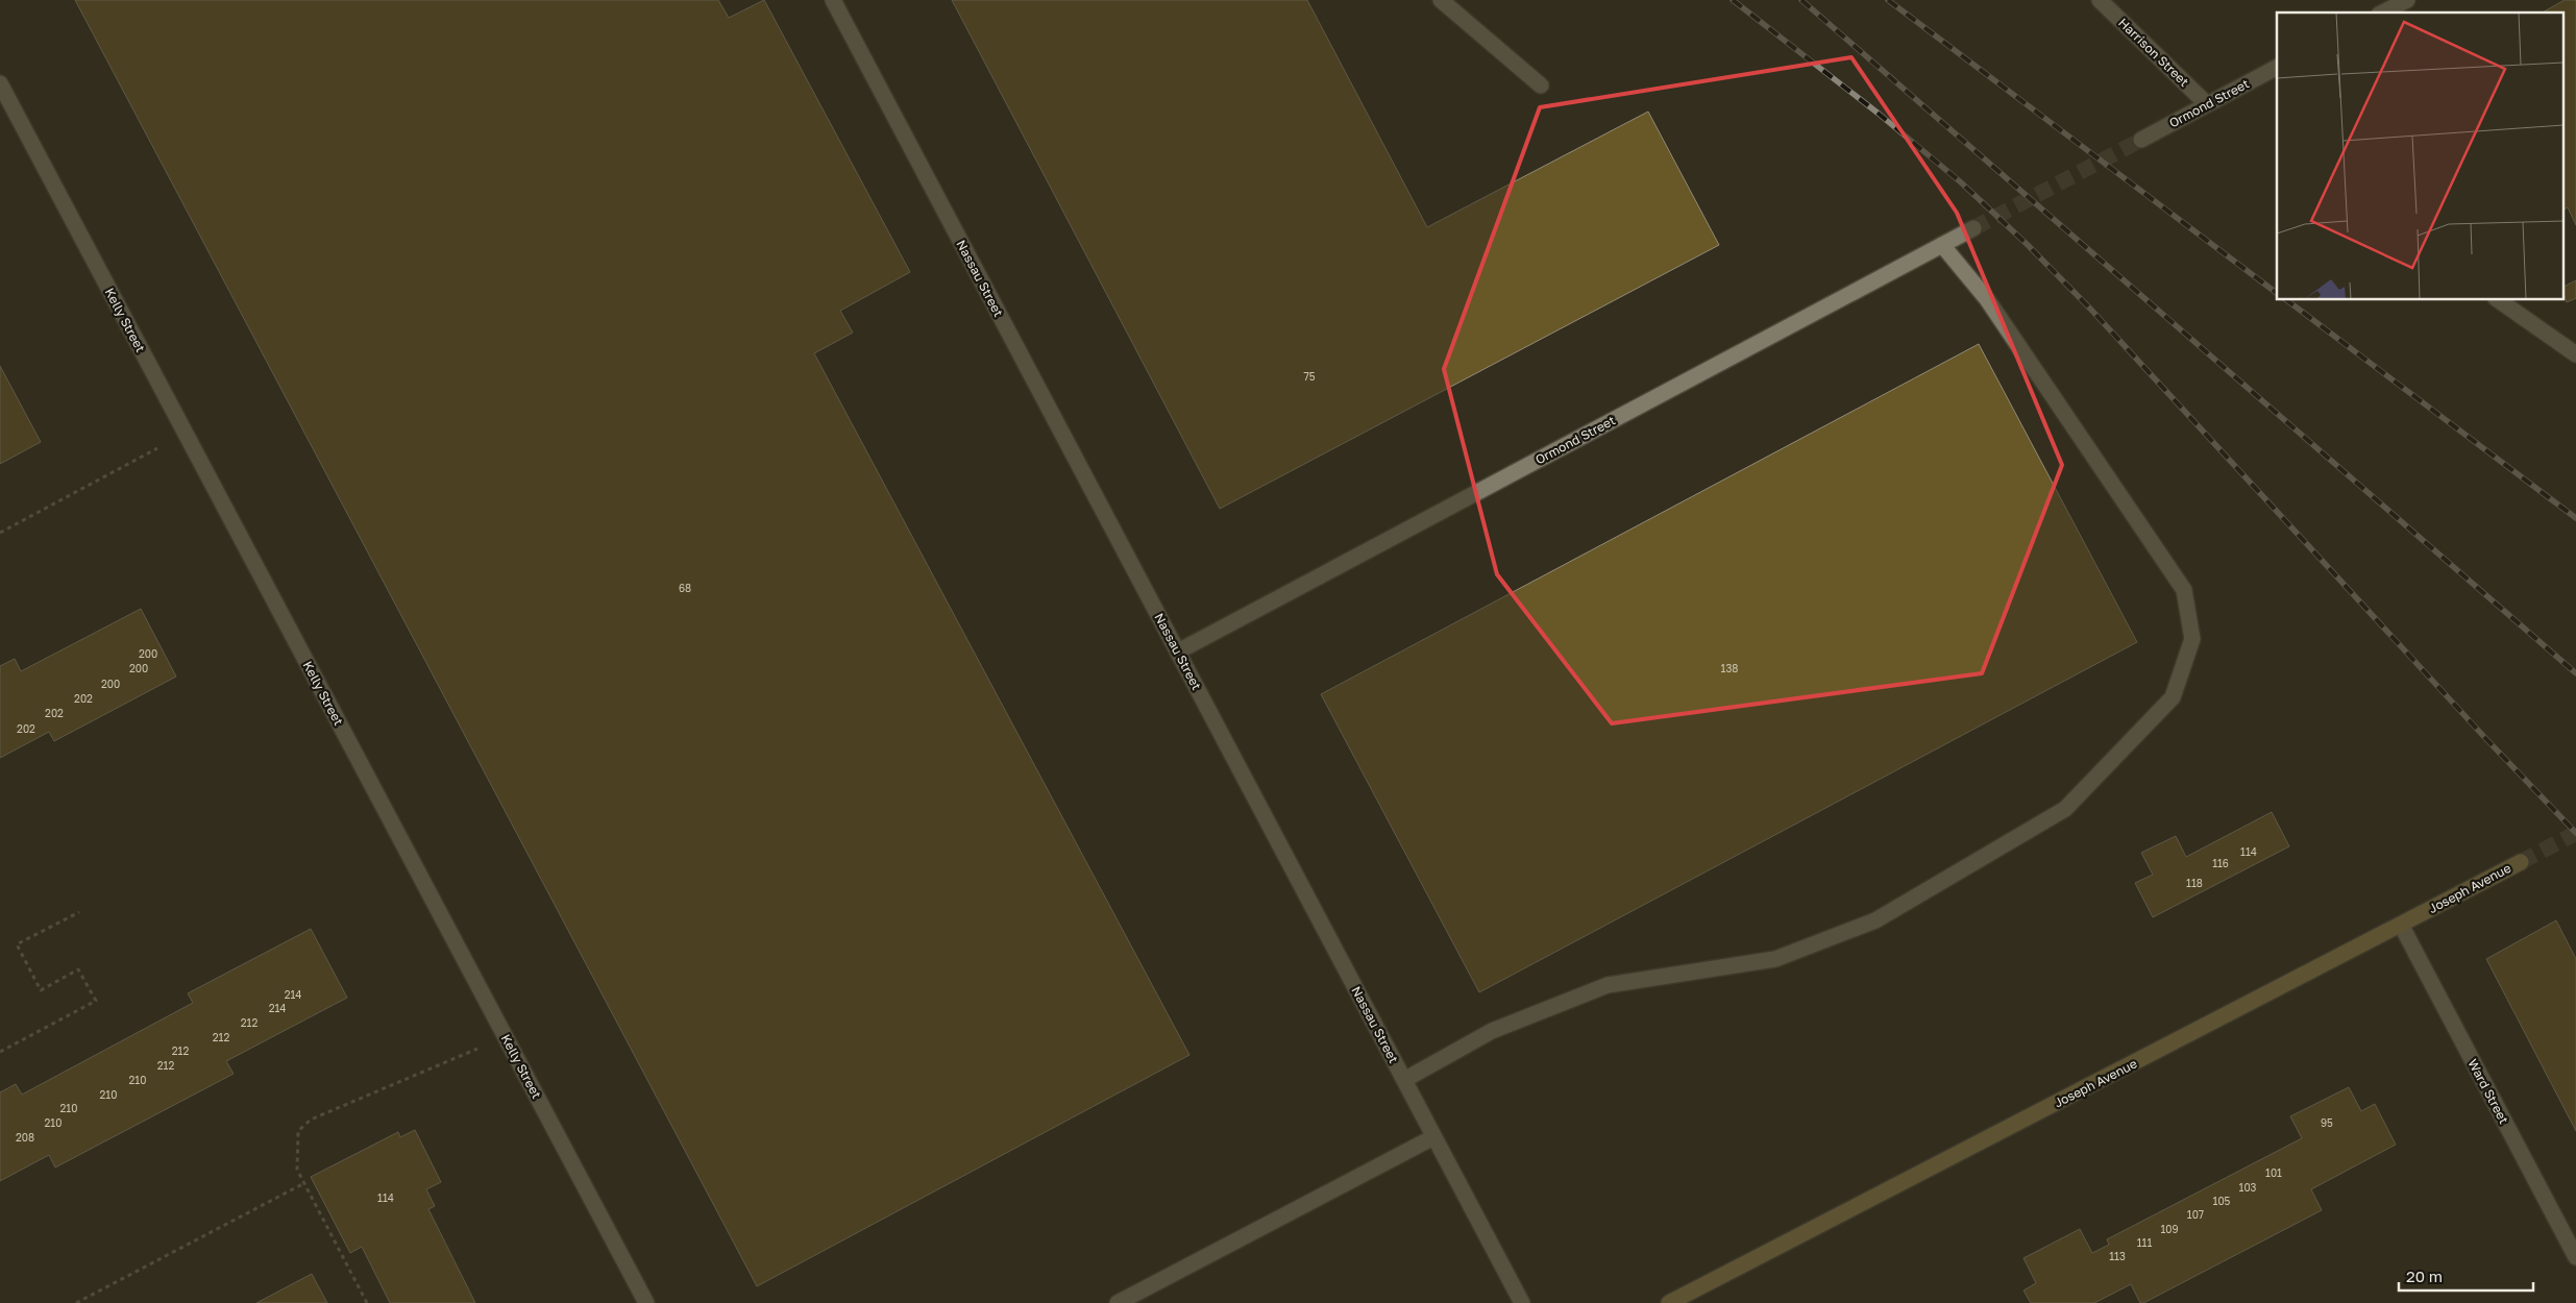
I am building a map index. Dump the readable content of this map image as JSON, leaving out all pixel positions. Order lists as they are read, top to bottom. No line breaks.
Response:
{"streets":{"main road":["Joseph Avenue"],"street":["Harrison Street","Ormond Street","Nassau Street","Kelly Street","Ward Street"]},"crossings":[["Harrison Street","Ormond Street"],["Ormond Street","Nassau Street"],["Joseph Avenue","Ward Street"]],"house_numbers":["75","68","200","200","138","200","202","202","202","114","116","118","214","214","212","212","212","212","210","210","210","210","95","208","101","103","114","105","107","109","111","113"],"scale_bar":"20 m"}
